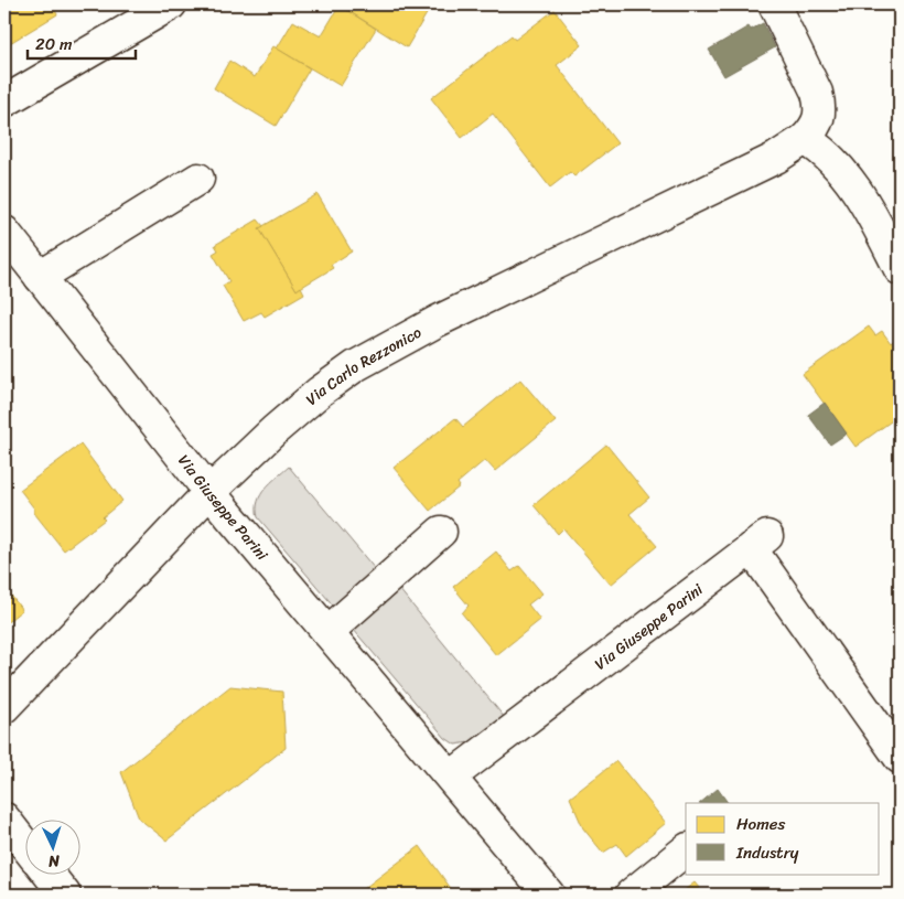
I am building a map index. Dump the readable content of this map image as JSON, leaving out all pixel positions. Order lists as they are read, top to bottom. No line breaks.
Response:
{"streets":{"street":["Via Carlo Rezzonico","Via Giuseppe Parini"]},"crossings":[["Via Carlo Rezzonico","Via Giuseppe Parini"]],"legend":["Homes","Industry"],"scale_bar":"20 m","north":"bottom"}
